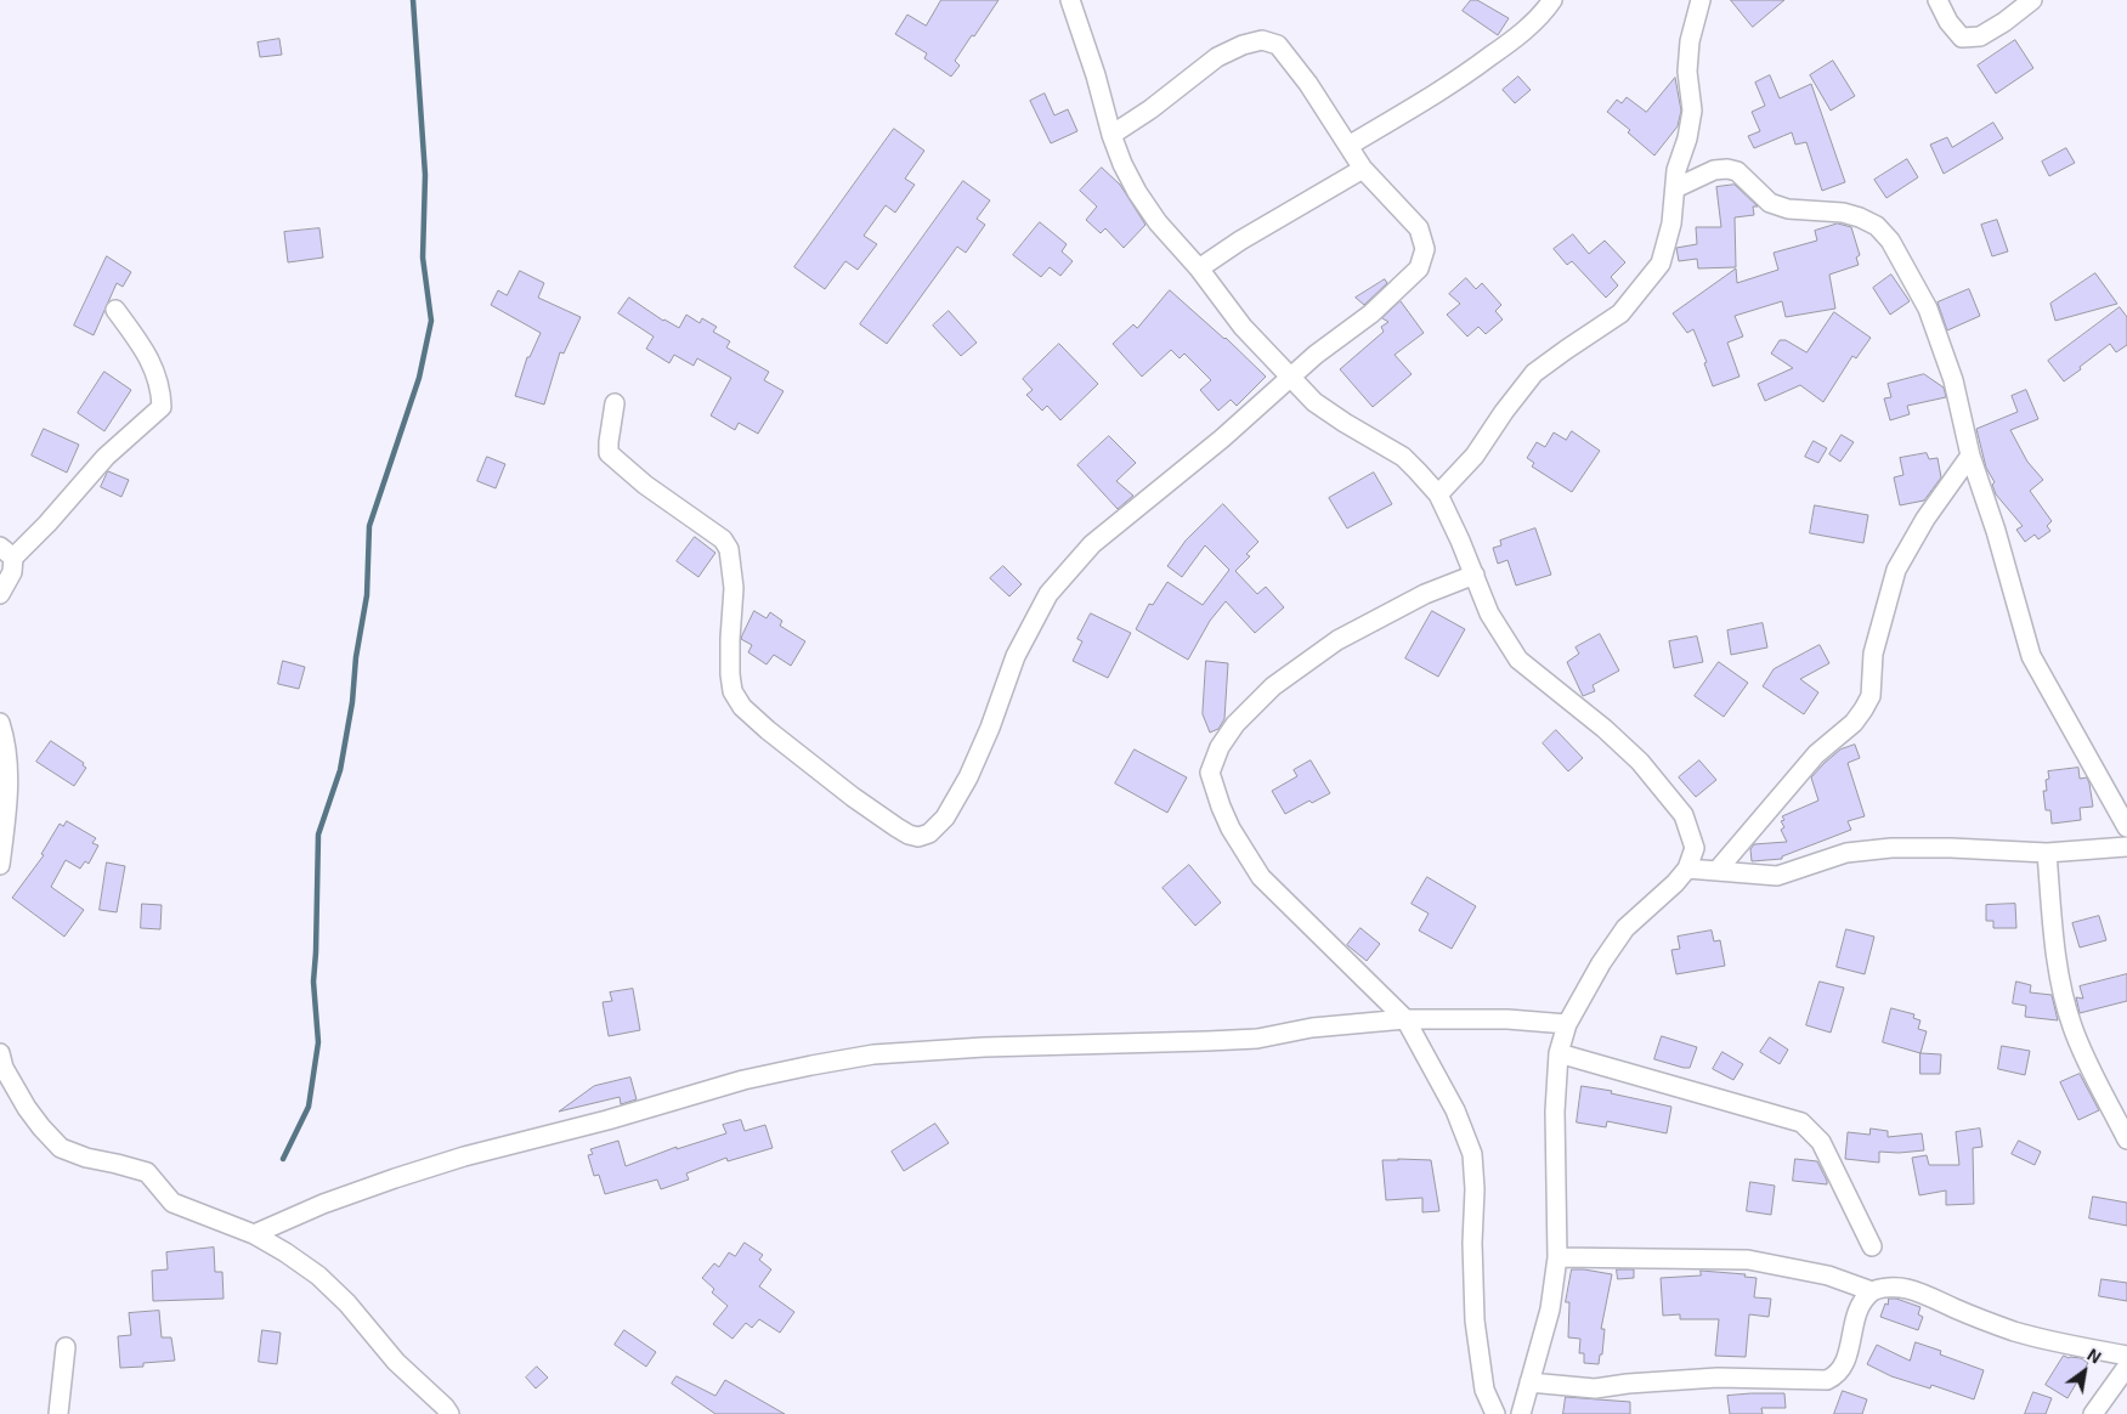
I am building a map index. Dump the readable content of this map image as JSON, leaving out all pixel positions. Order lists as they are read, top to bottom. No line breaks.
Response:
{"north":"top right"}
